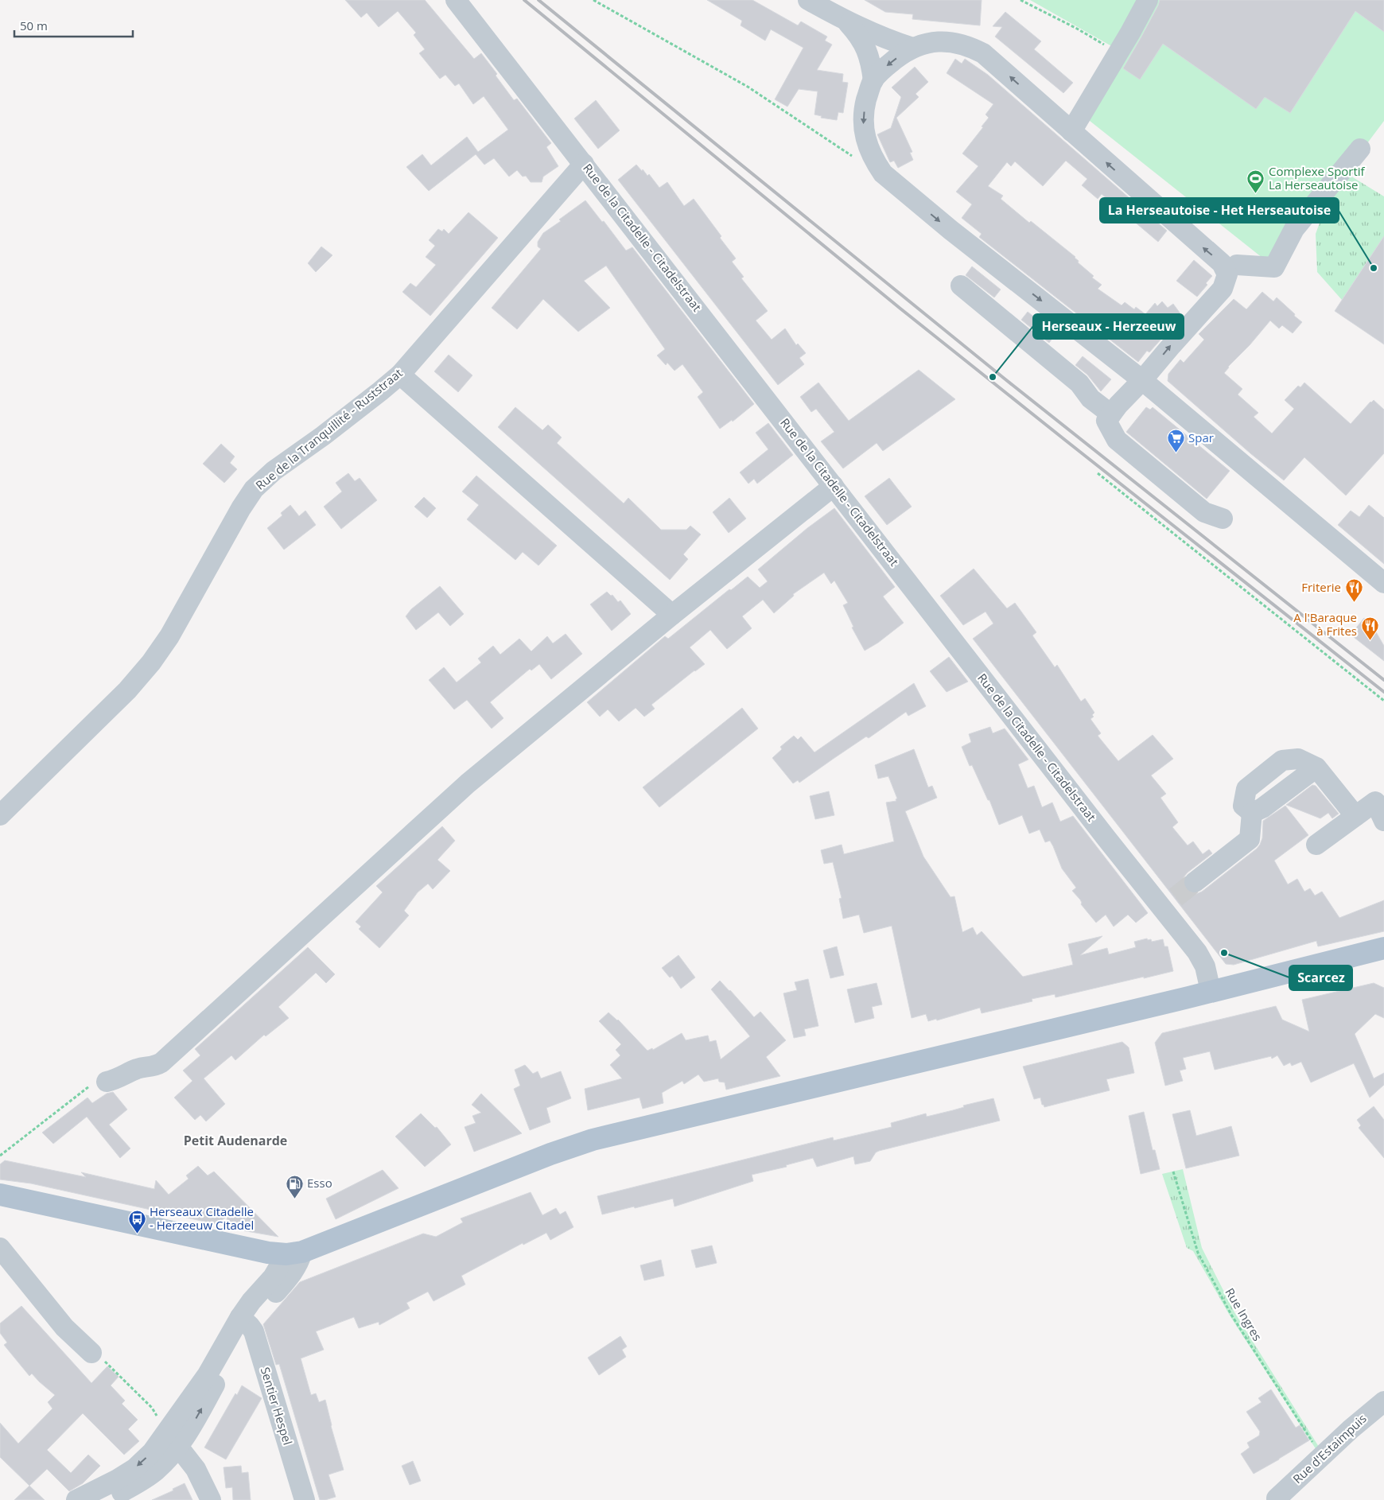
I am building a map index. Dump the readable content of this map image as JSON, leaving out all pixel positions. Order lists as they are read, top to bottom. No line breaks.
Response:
{"streets":{"street":["Rue de la Citadelle - Citadelstraat","Rue de la Tranquillité - Ruststraat","Sentier Hespel","Rue d'Estaimpuis"],"path":["Rue Ingres"]},"crossings":[["Rue de la Citadelle - Citadelstraat","Rue de la Tranquillité - Ruststraat"],["Rue Ingres","Rue d'Estaimpuis"]],"districts":["Petit Audenarde"],"places":{"sports":["Complexe Sportif La Herseautoise"],"other":["La Herseautoise - Het Herseautoise","Herseaux - Herzeeuw","Scarcez"],"supermarket":["Spar"],"restaurant":["Friterie","A l'Baraque à Frites"],"fuel station":["Esso"],"bus stop":["Herseaux Citadelle - Herzeeuw Citadel"]},"scale_bar":"50 m"}
